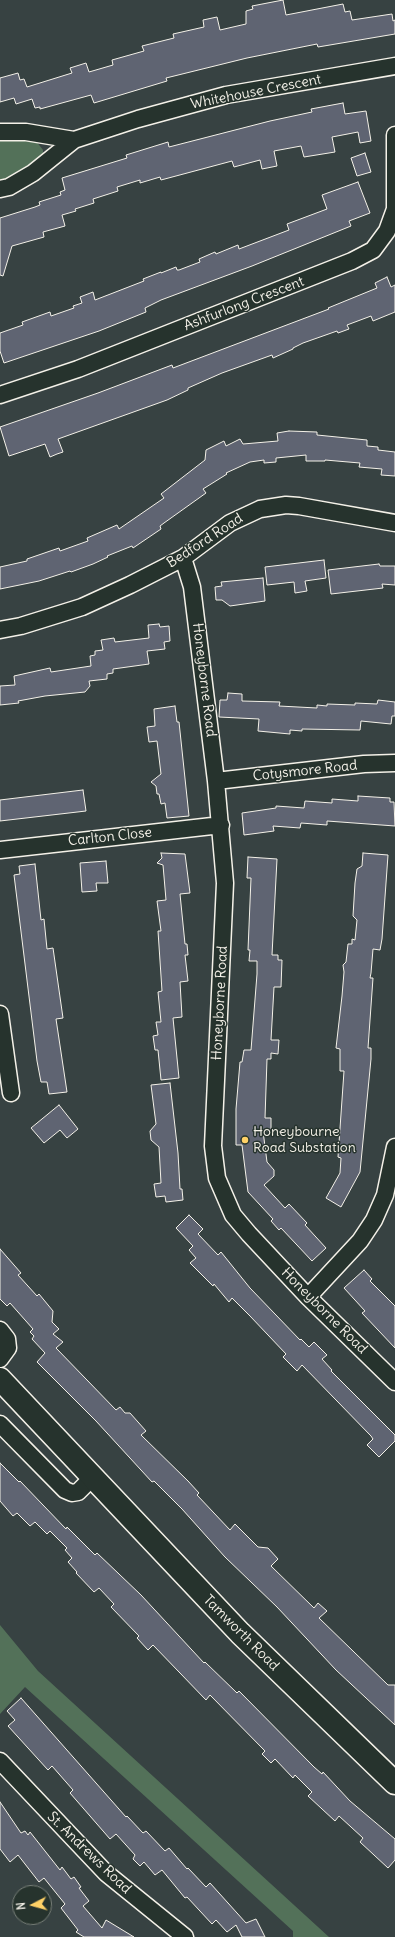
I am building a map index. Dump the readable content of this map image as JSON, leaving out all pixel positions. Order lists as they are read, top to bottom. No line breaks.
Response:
{"streets":{"main road":["Tamworth Road"],"street":["Whitehouse Crescent","Ashfurlong Crescent","Bedford Road","Honeyborne Road","Cotysmore Road","Carlton Close","St. Andrews Road"]},"crossings":[["Bedford Road","Honeyborne Road"],["Honeyborne Road","Cotysmore Road"],["Honeyborne Road","Carlton Close"]],"places":["Honeybourne Road Substation"],"north":"left"}
